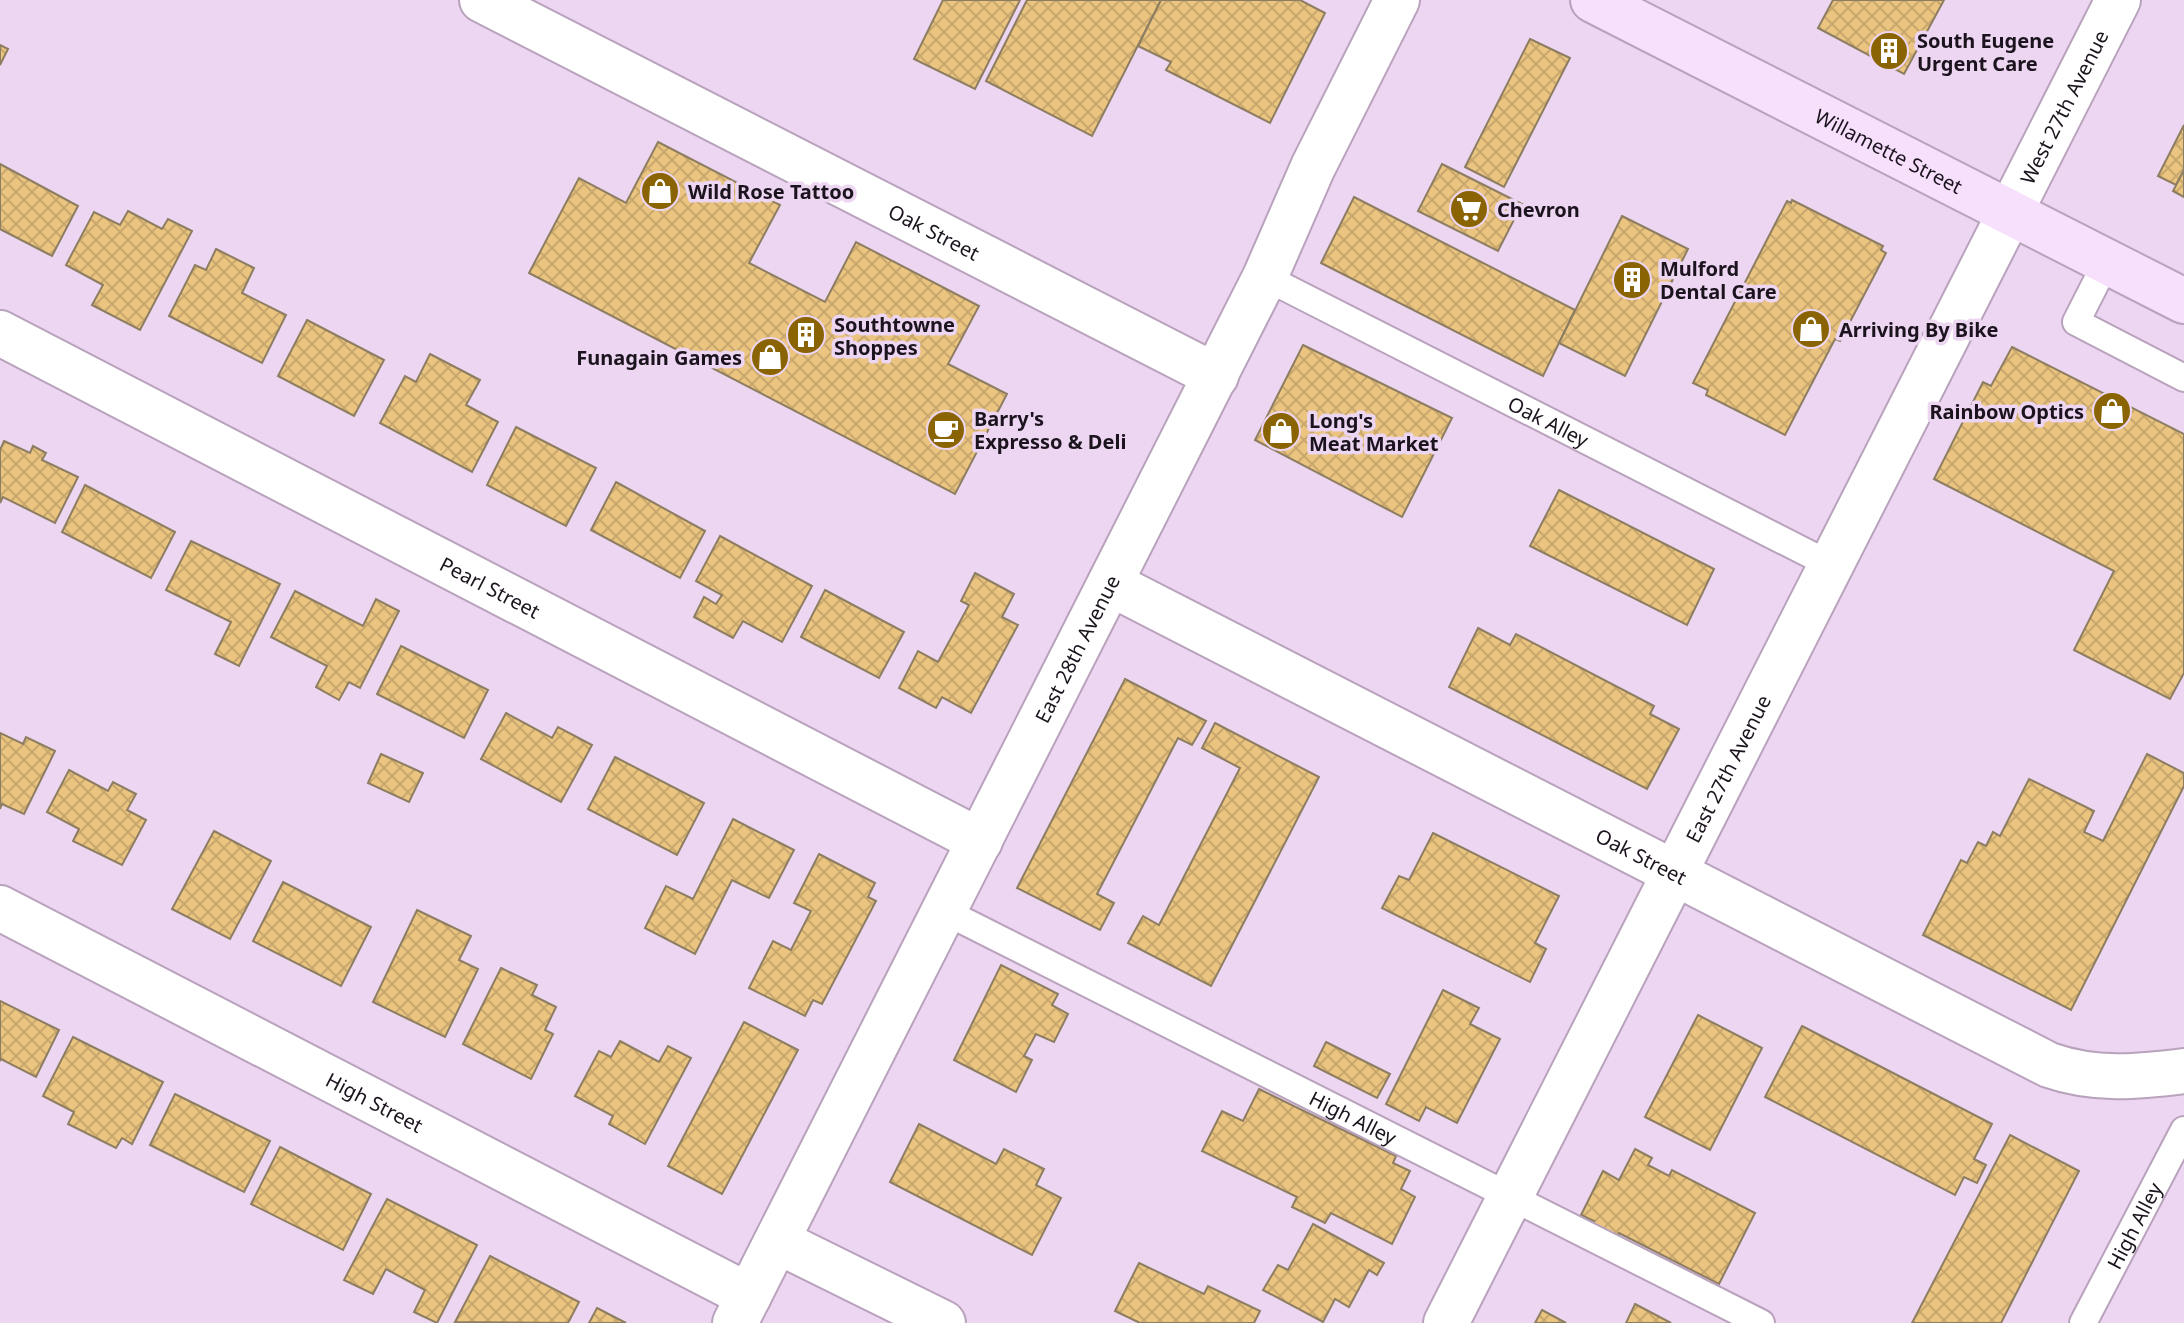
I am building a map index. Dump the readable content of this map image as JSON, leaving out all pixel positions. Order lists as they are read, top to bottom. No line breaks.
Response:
{"streets":{"main road":["Willamette Street"],"street":["West 27th Avenue","Oak Street","Pearl Street","East 28th Avenue","East 27th Avenue","High Street"],"lane":["Oak Alley","High Alley"]},"crossings":[["West 27th Avenue","Willamette Street"],["West 27th Avenue","East 27th Avenue"],["Willamette Street","East 27th Avenue"],["Oak Street","East 28th Avenue"],["Oak Street","East 27th Avenue"],["Oak Alley","East 28th Avenue"],["Oak Alley","East 27th Avenue"],["Pearl Street","East 28th Avenue"],["East 28th Avenue","High Street"],["East 28th Avenue","High Alley"],["East 27th Avenue","High Alley"]],"places":{"building":["South Eugene Urgent Care","Mulford Dental Care","Southtowne Shoppes"],"shop":["Wild Rose Tattoo","Arriving By Bike","Funagain Games","Rainbow Optics","Long's Meat Market"],"supermarket":["Chevron"],"cafe":["Barry's Expresso & Deli"]}}
